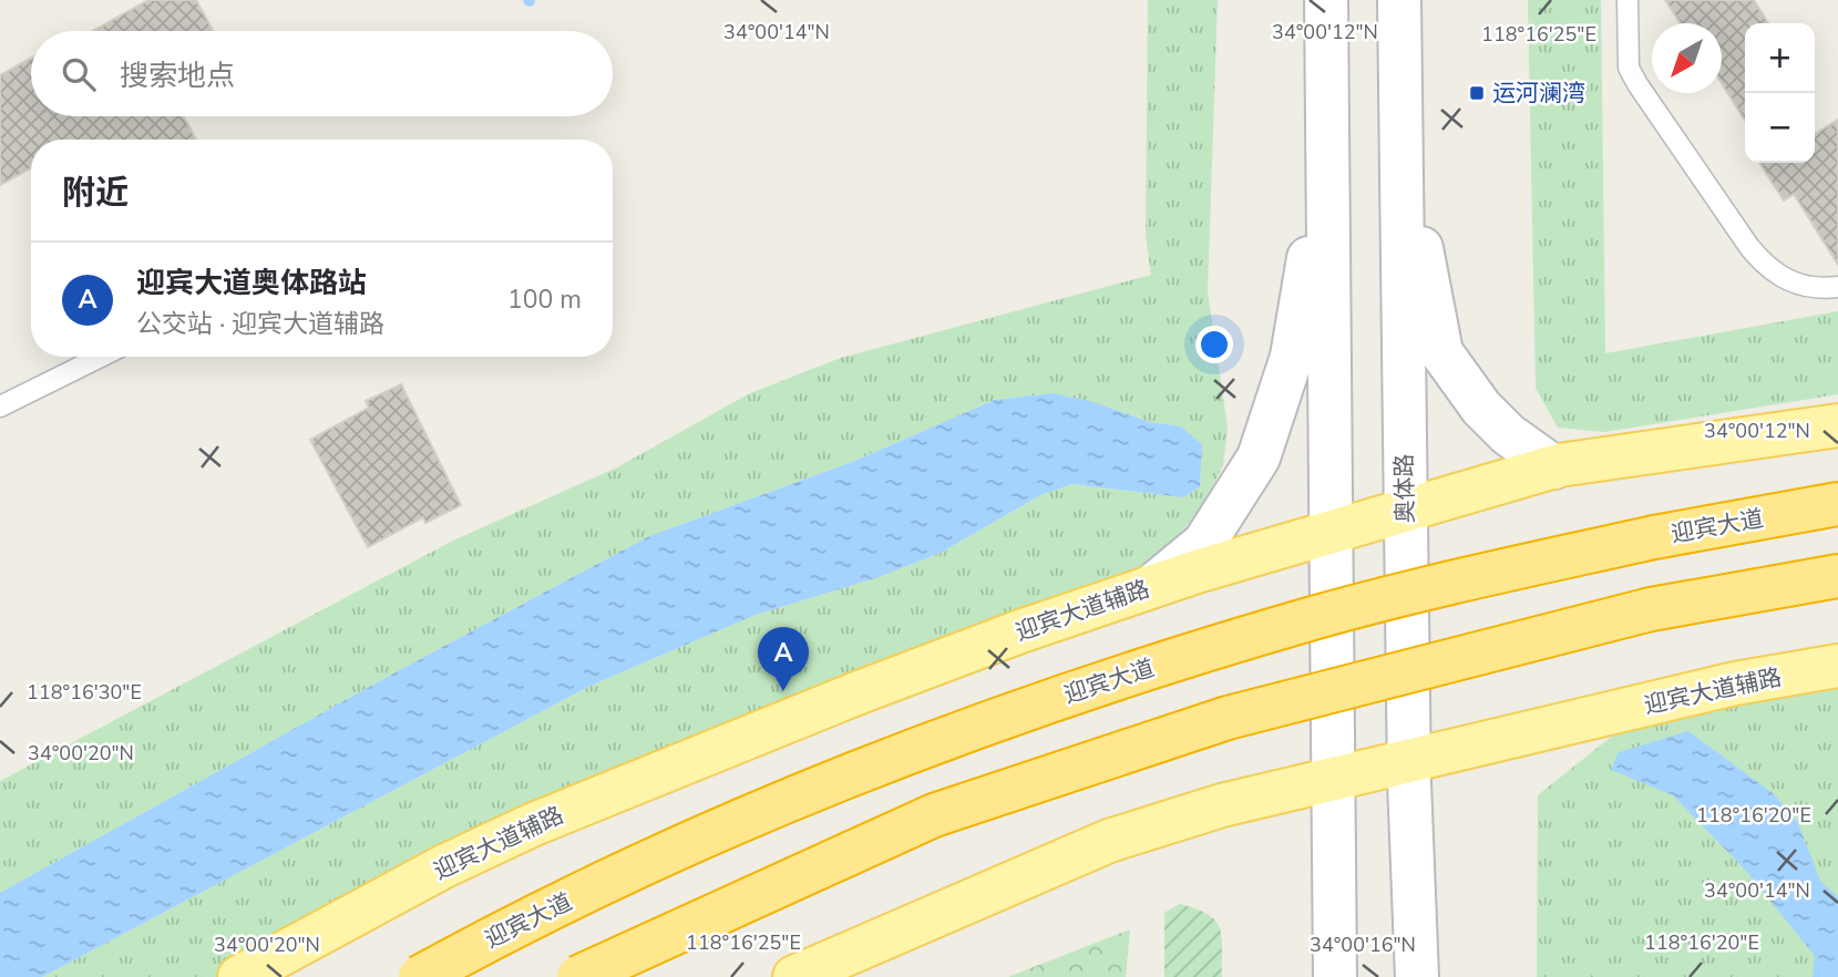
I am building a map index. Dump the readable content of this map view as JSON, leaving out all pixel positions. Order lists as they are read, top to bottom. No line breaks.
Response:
{"streets":{"highway":["迎宾大道"],"main road":["奥体路","迎宾大道辅路"]},"crossings":[["奥体路","迎宾大道辅路"]],"places":{"transit":["运河澜湾"]},"north":"bottom left","page":{"map_buttons":["+","−"],"search":"搜索地点","heading":"附近","list":[{"mark":"A","name":"迎宾大道奥体路站","note":"公交站 · 迎宾大道辅路","value":"100 m"}],"pins":"A"},"coordinates":["34°00'14\"N","34°00'12\"N","118°16'25\"E","118°16'30\"E","34°00'20\"N","118°16'20\"E","34°00'16\"N"]}
